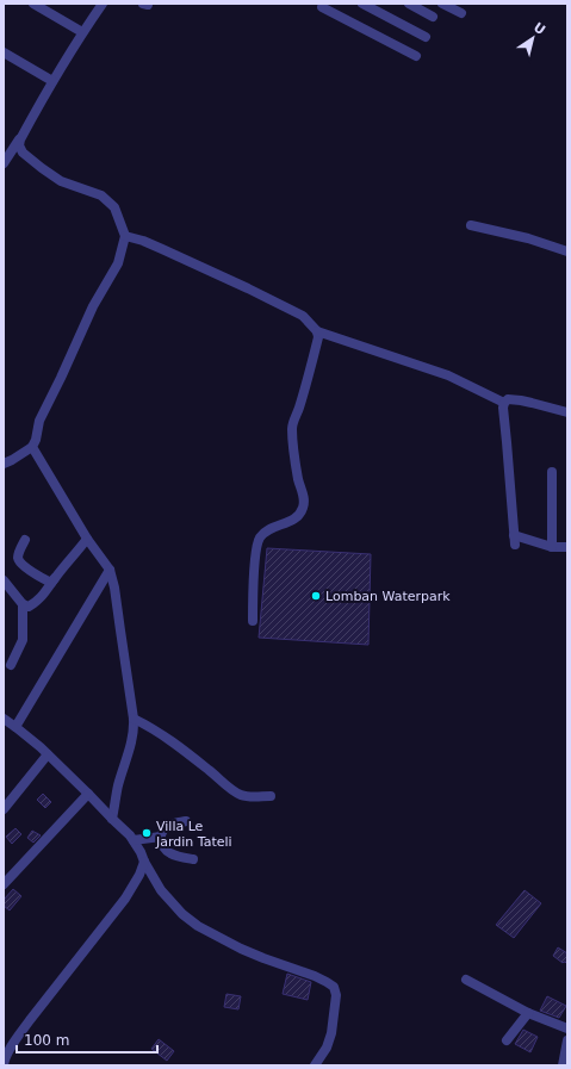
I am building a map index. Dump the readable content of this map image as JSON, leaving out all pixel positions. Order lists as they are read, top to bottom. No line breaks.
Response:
{"places":["Lomban Waterpark","Villa Le Jardin Tateli"],"scale_bar":"100 m","north":"top right"}
